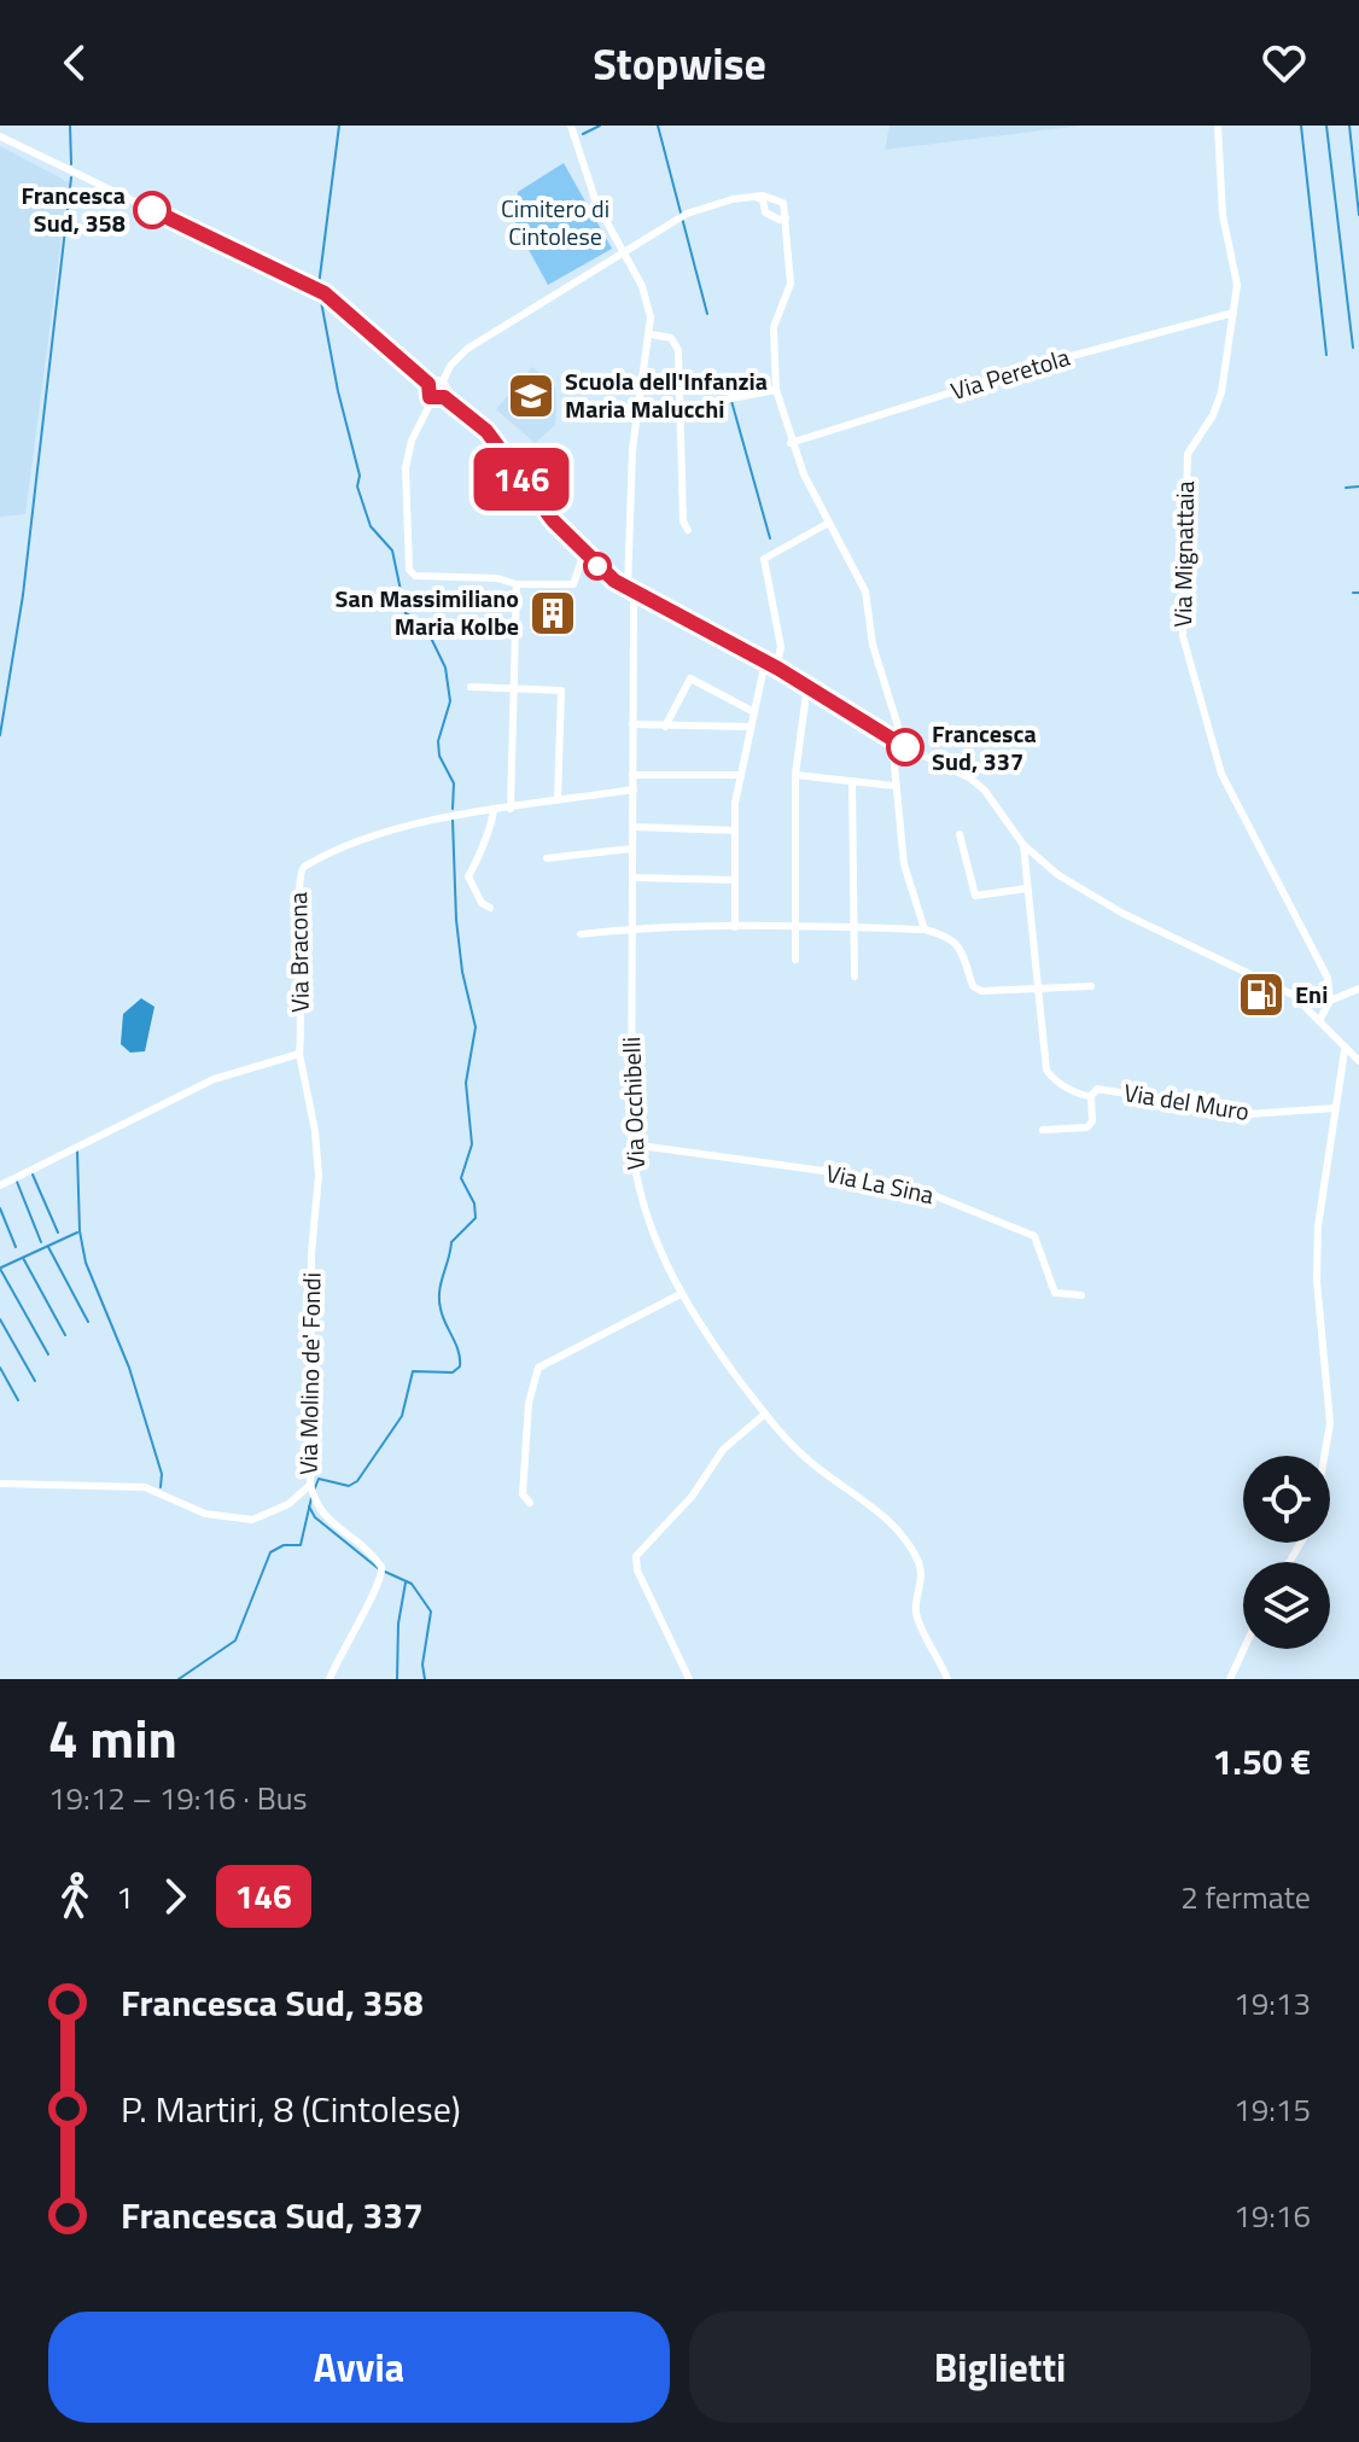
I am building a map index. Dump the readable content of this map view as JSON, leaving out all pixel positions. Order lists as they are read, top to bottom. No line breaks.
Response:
{"streets":{"street":["Via Peretola","Via Mignattaia","Via Bracona","Via del Muro","Via Occhibelli","Via La Sina","Via Molino de' Fondi"]},"crossings":[["Via Peretola","Via Mignattaia"],["Via Bracona","Via Occhibelli"],["Via Bracona","Via Molino de' Fondi"],["Via Occhibelli","Via La Sina"]],"parks":["Cimitero di Cintolese"],"places":{"other":["Francesca Sud, 358","Francesca Sud, 337"],"school or university":["Scuola dell'Infanzia Maria Malucchi"],"building":["San Massimiliano Maria Kolbe"],"fuel station":["Eni"]},"lines":["bus line 146"],"page":{"header":"Stopwise","on_map":"146","heading":["4 min","19:12 – 19:16 · Bus","1.50 €"],"legs":["1","146","2 fermate"],"list":[{"name":"Francesca Sud, 358","value":"19:13"},{"name":"P. Martiri, 8 (Cintolese)","value":"19:15"},{"name":"Francesca Sud, 337","value":"19:16"}],"buttons":["Avvia","Biglietti"]}}
